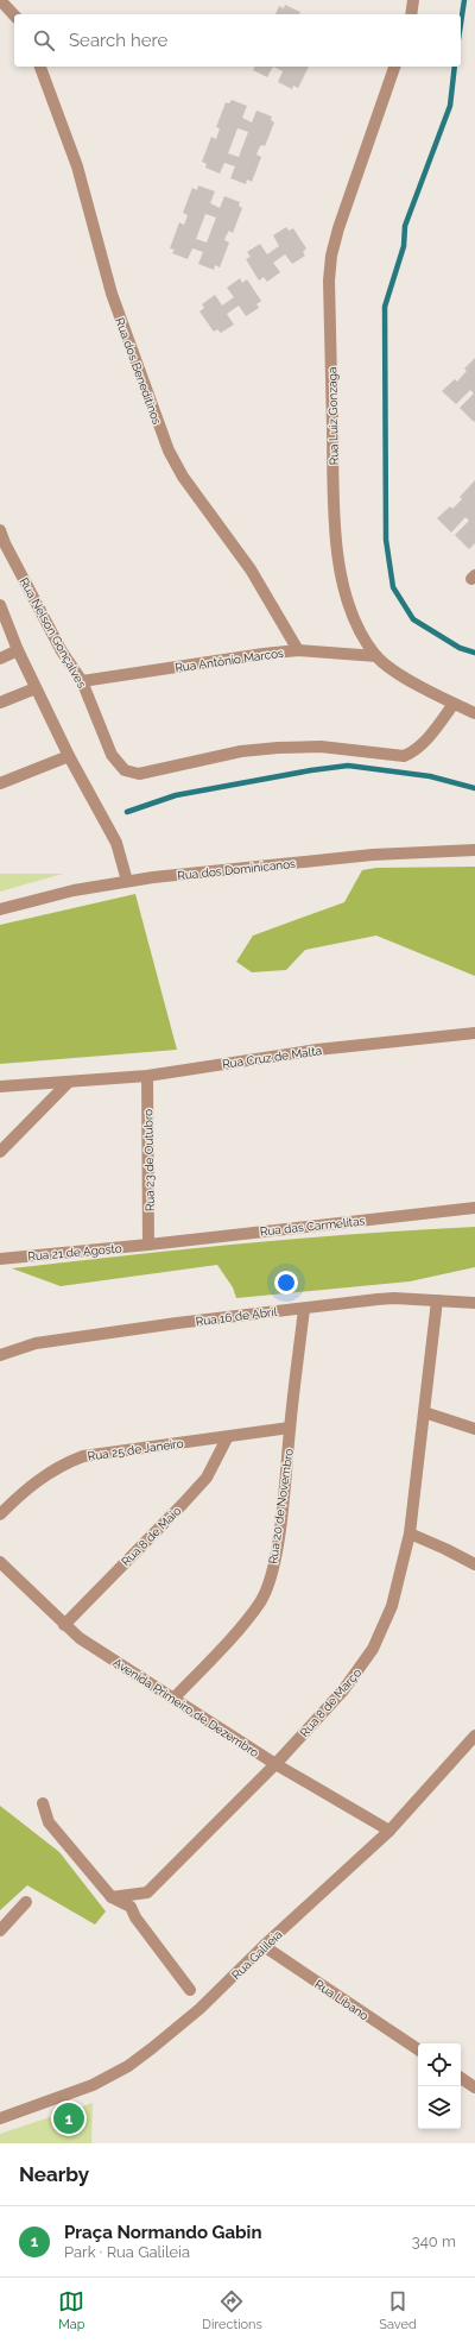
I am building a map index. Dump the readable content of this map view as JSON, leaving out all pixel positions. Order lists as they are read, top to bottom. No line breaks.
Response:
{"streets":{"street":["Rua dos Beneditinos","Rua Luiz Gonzaga","Rua Nelson Gonçalves","Rua Antônio Marcos","Rua dos Dominicanos","Rua Cruz de Malta","Rua 23 de Outubro","Rua das Carmelitas","Rua 21 de Agosto","Rua 16 de Abril","Rua 25 de Janeiro","Rua 20 de Novembro","Rua 8 de Maio","Rua 8 de Março","Avenida Primeiro de Dezembro","Rua Galileia","Rua Líbano"]},"crossings":[["Rua dos Beneditinos","Rua Antônio Marcos"],["Rua Luiz Gonzaga","Rua Nelson Gonçalves"],["Rua Luiz Gonzaga","Rua Antônio Marcos"],["Rua Nelson Gonçalves","Rua Antônio Marcos"],["Rua Cruz de Malta","Rua 23 de Outubro"],["Rua 23 de Outubro","Rua das Carmelitas"],["Rua 23 de Outubro","Rua 21 de Agosto"],["Rua das Carmelitas","Rua 21 de Agosto"],["Rua 16 de Abril","Rua 20 de Novembro"],["Rua 16 de Abril","Rua 8 de Março"],["Rua 25 de Janeiro","Rua 20 de Novembro"],["Rua 25 de Janeiro","Rua 8 de Maio"],["Rua 20 de Novembro","Avenida Primeiro de Dezembro"],["Rua 8 de Maio","Avenida Primeiro de Dezembro"],["Rua 8 de Março","Avenida Primeiro de Dezembro"],["Avenida Primeiro de Dezembro","Rua Galileia"],["Rua Galileia","Rua Líbano"]],"page":{"search":"Search here","pins":"1","heading":"Nearby","list":[{"mark":"1","name":"Praça Normando Gabin","note":"Park · Rua Galileia","value":"340 m"}],"nav":["Map","Directions","Saved"]}}
